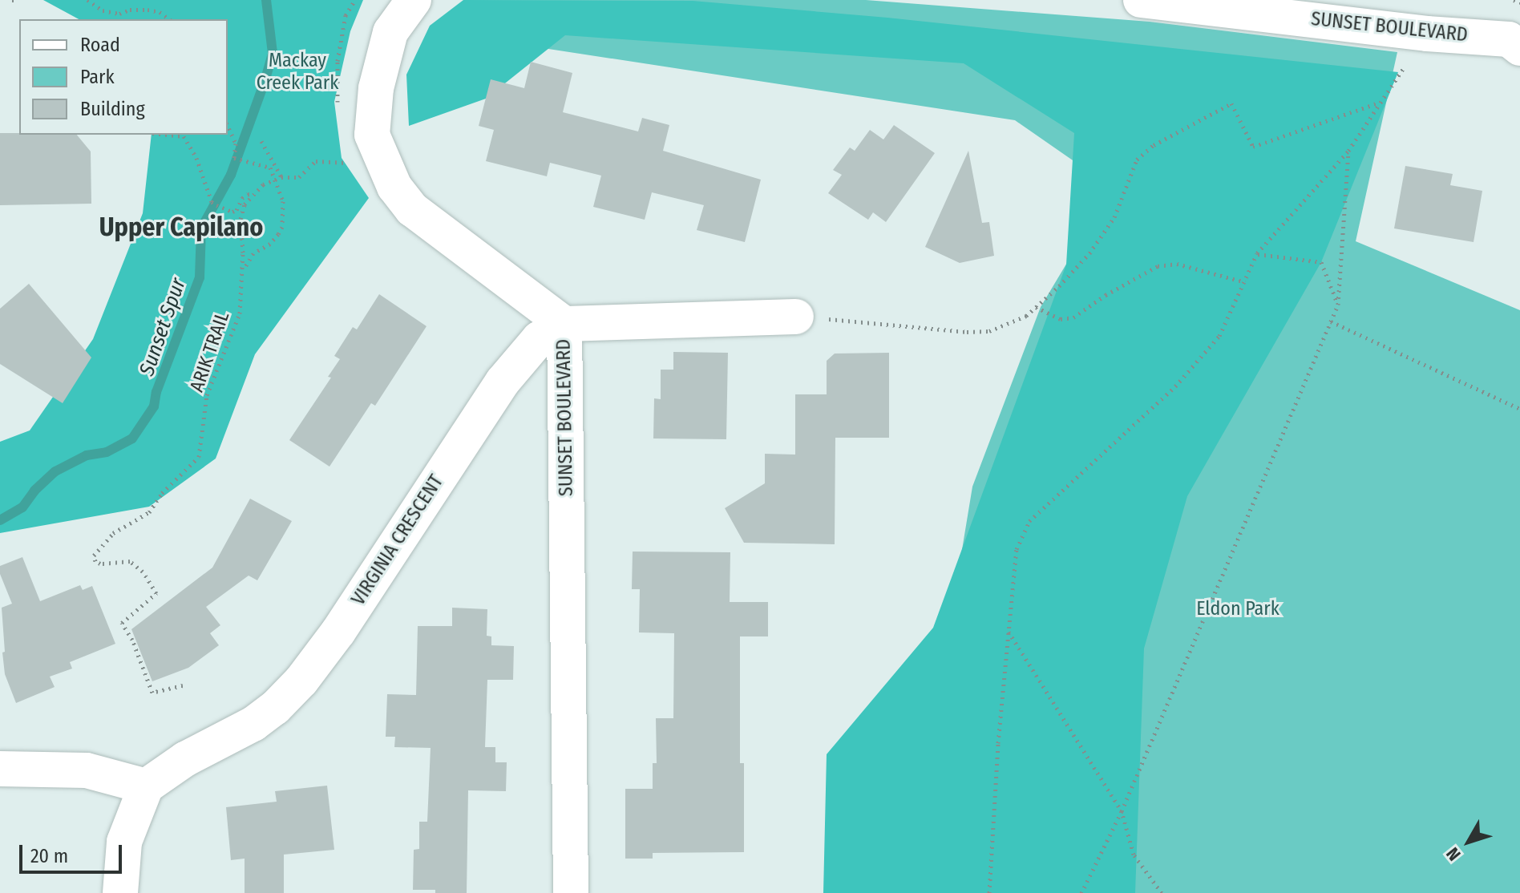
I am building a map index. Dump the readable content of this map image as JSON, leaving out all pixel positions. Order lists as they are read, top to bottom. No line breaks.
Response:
{"streets":{"street":["SUNSET BOULEVARD","VIRGINIA CRESCENT"],"path":["ARIK TRAIL"]},"crossings":[["SUNSET BOULEVARD","VIRGINIA CRESCENT"]],"districts":["Upper Capilano"],"water":["Sunset Spur"],"parks":["Mackay Creek Park","Eldon Park"],"legend":["Road","Park","Building"],"scale_bar":"20 m","north":"bottom left"}
